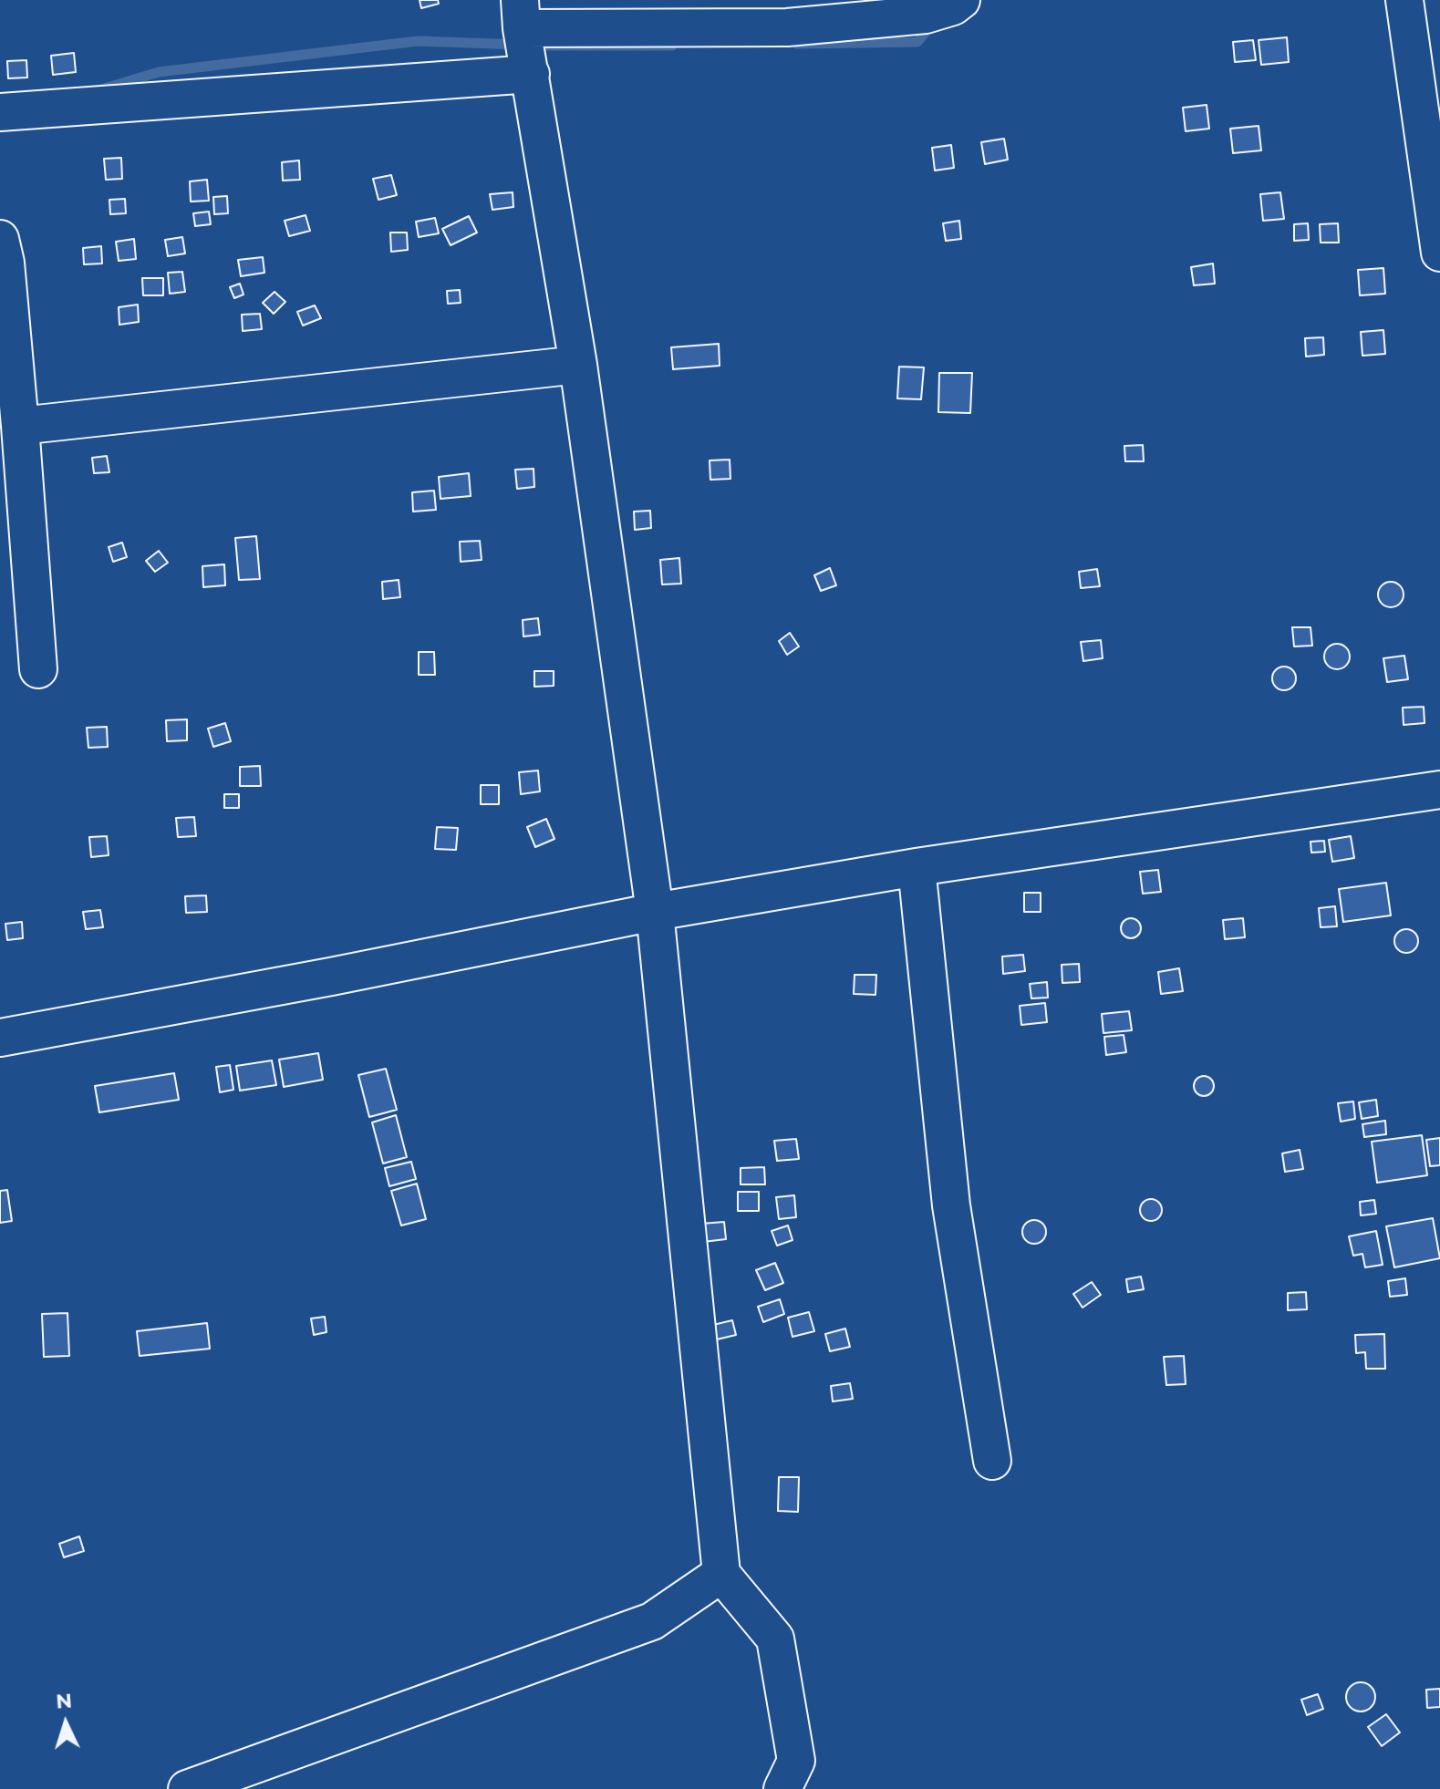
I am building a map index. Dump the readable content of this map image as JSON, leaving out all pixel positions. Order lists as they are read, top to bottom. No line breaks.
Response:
{"north":"top"}
